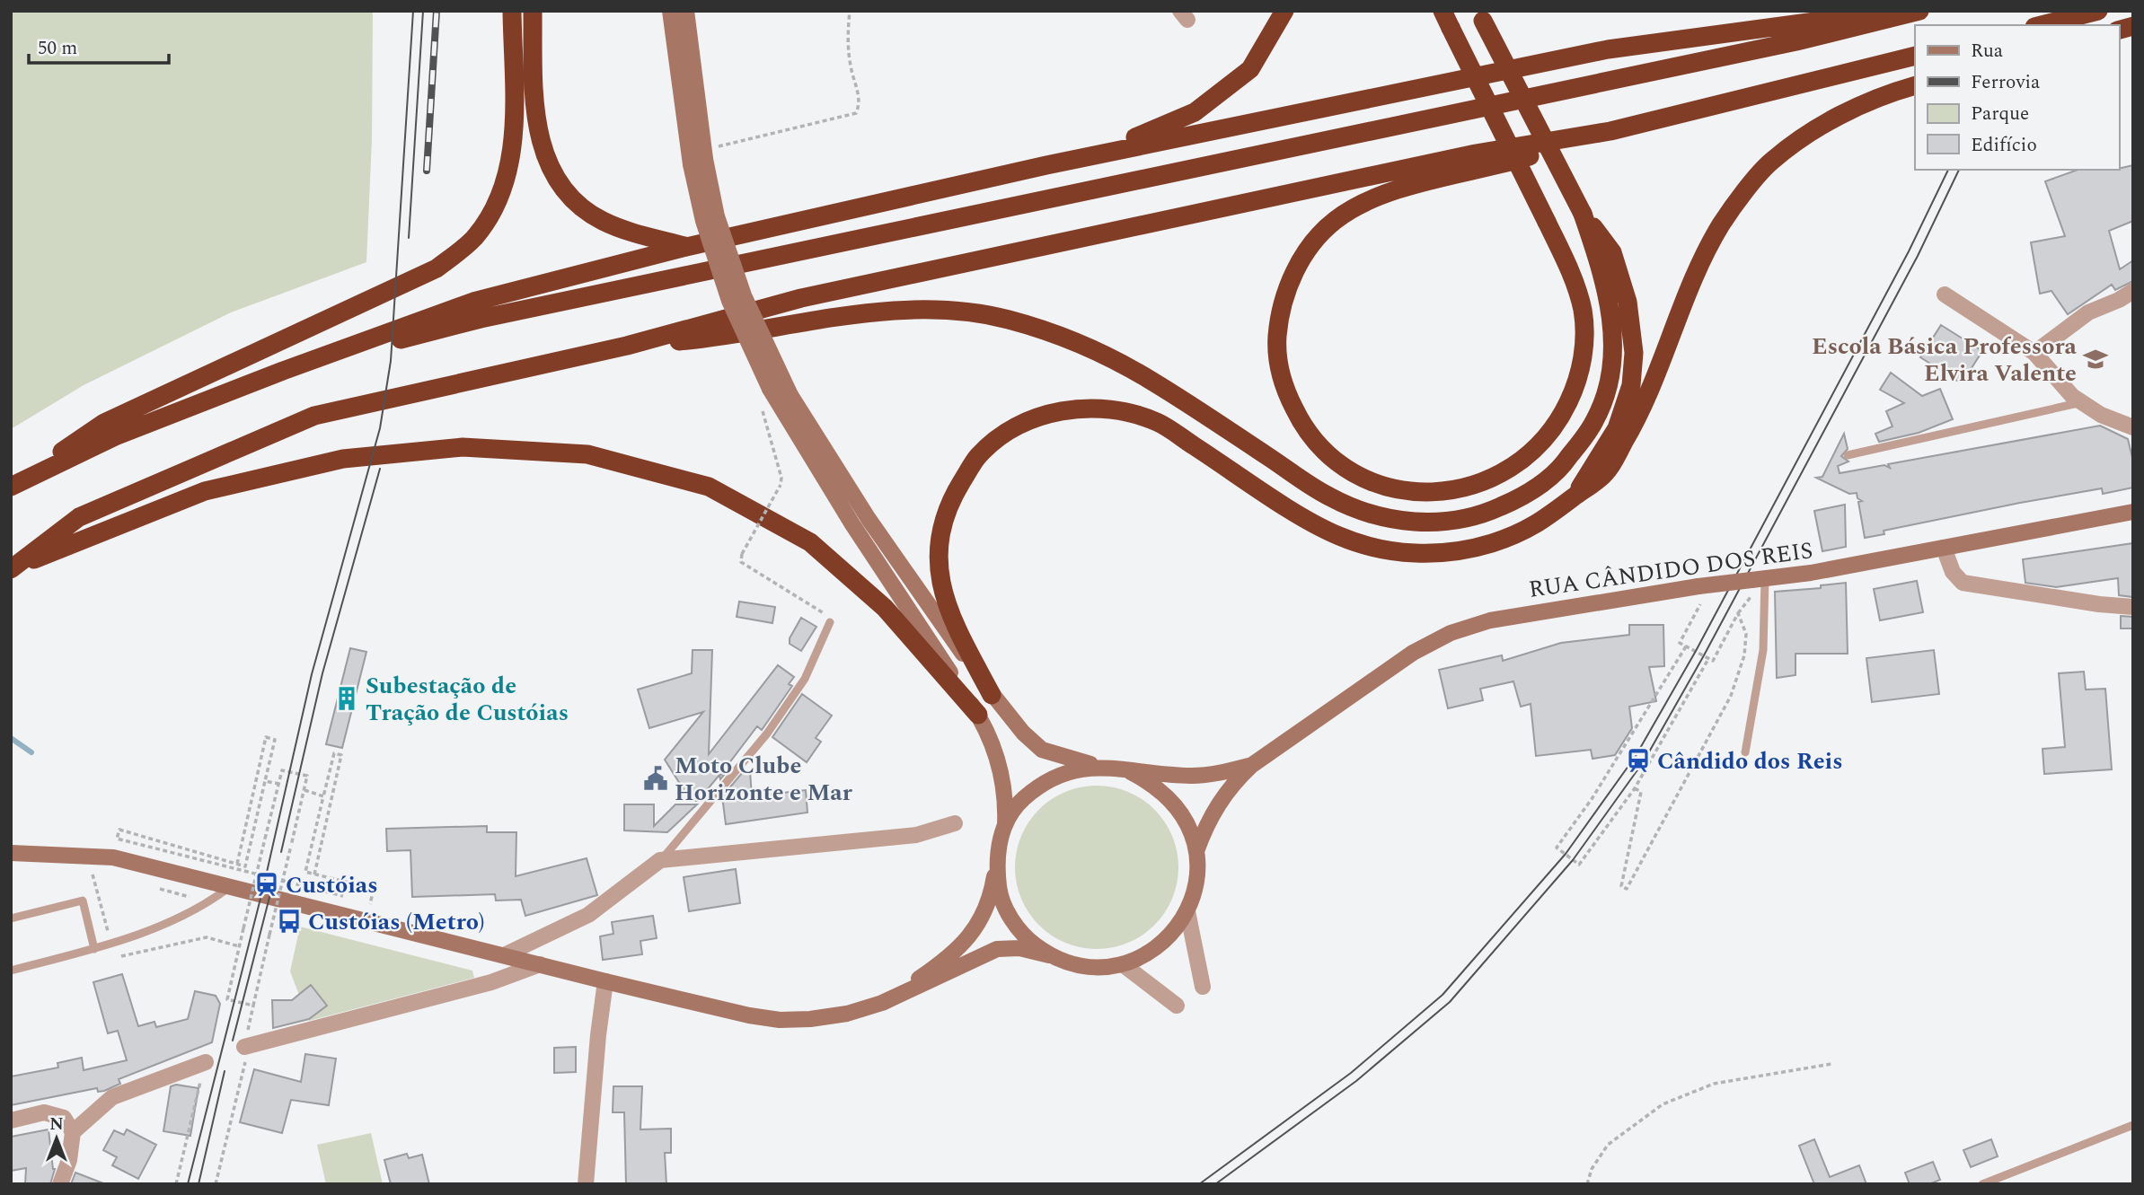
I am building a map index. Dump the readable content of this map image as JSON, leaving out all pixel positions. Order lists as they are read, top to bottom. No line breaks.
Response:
{"streets":{"main road":["RUA CÂNDIDO DOS REIS"]},"places":{"school or university":["Escola Básica Professora Elvira Valente"],"building":["Subestação de Tração de Custóias"],"station":["Cândido dos Reis","Custóias"],"public building":["Moto Clube Horizonte e Mar"],"bus stop":["Custóias (Metro)"]},"legend":["Rua","Ferrovia","Parque","Edifício"],"scale_bar":"50 m","north":"top"}
